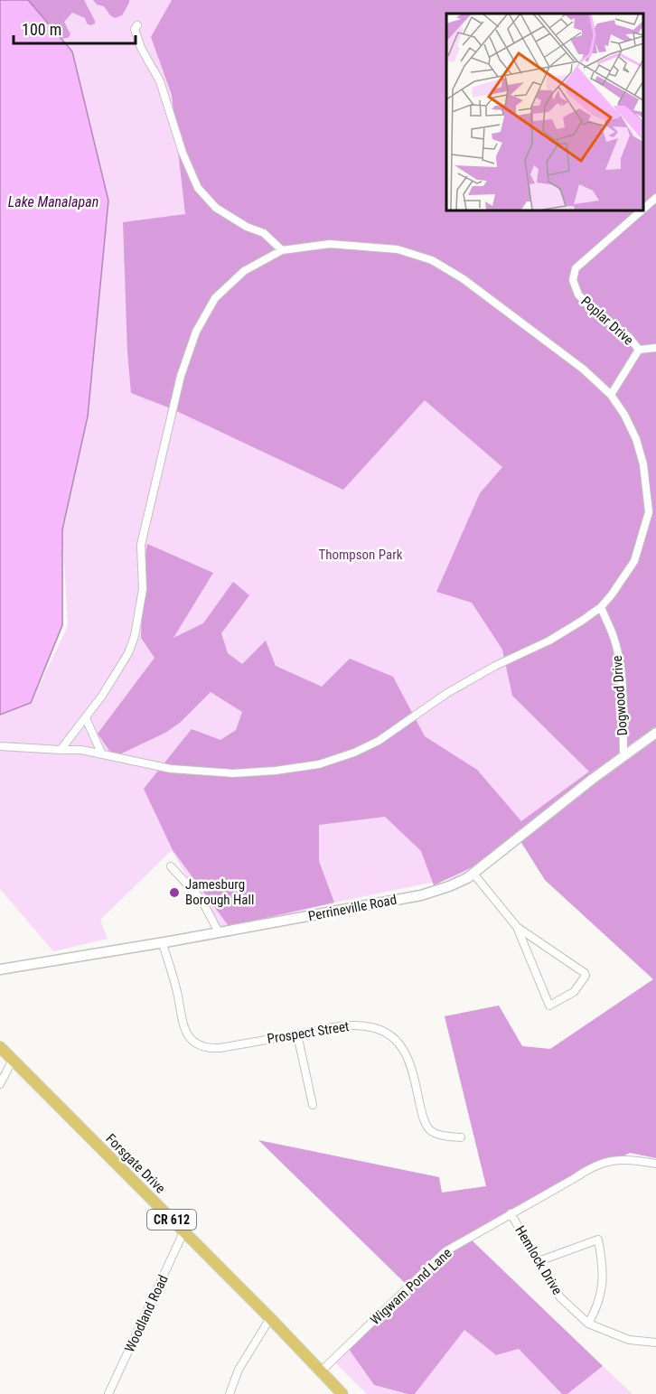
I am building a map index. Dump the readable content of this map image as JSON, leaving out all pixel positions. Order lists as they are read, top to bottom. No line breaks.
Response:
{"streets":{"main road":["Forsgate Drive","CR 612"],"street":["Poplar Drive","Dogwood Drive","Perrineville Road","Prospect Street","Hemlock Drive","Wigwam Pond Lane","Woodland Road"]},"crossings":[["Dogwood Drive","Perrineville Road"],["Perrineville Road","Prospect Street"],["Forsgate Drive","Wigwam Pond Lane"],["Forsgate Drive","Woodland Road"],["Hemlock Drive","Wigwam Pond Lane"]],"water":["Lake Manalapan"],"parks":["Thompson Park"],"places":["Jamesburg Borough Hall"],"scale_bar":"100 m"}
